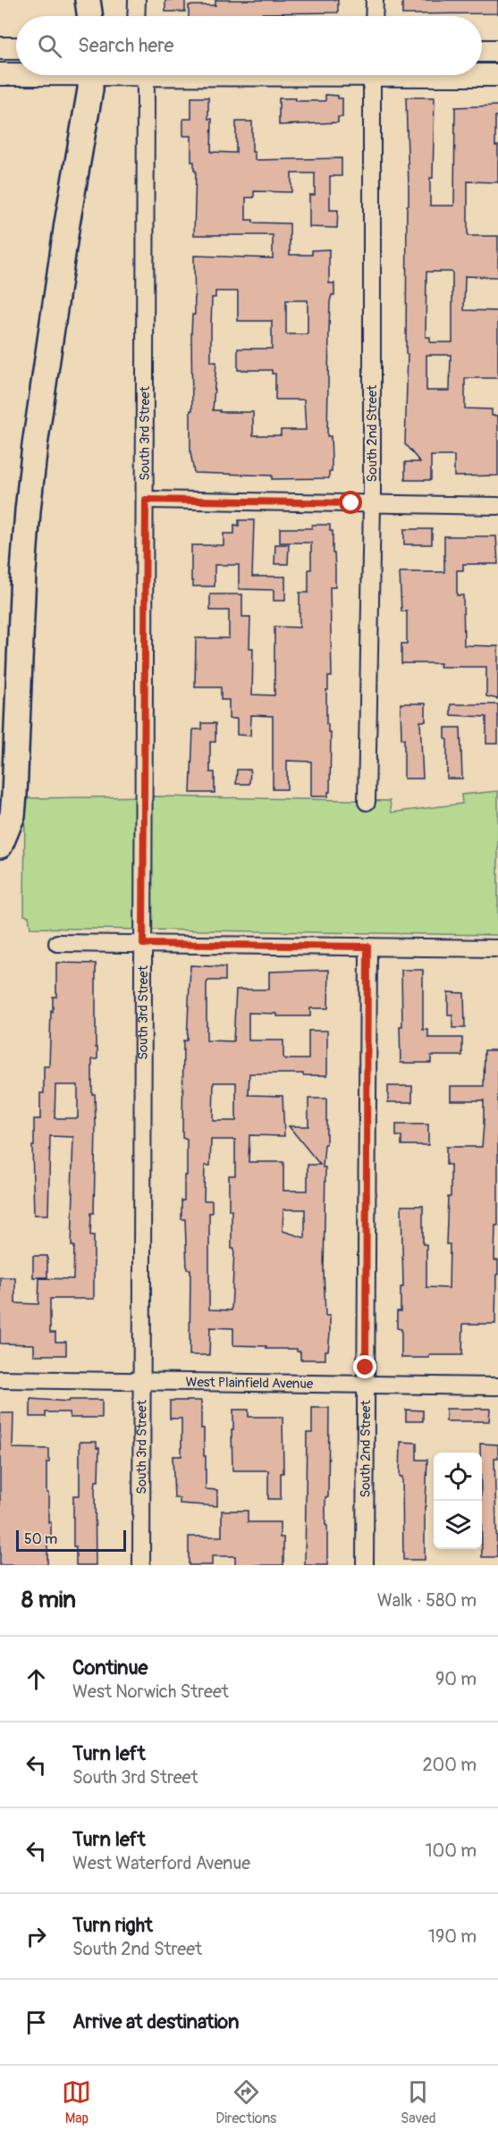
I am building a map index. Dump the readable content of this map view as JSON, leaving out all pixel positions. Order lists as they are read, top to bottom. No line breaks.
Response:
{"streets":{"street":["South 3rd Street","South 2nd Street","West Plainfield Avenue"]},"crossings":[["South 3rd Street","West Plainfield Avenue"],["South 2nd Street","West Plainfield Avenue"]],"scale_bar":"50 m","page":{"search":"Search here","scale":"50 m","heading":["8 min","Walk · 580 m"],"list":[["Continue","West Norwich Street","90 m"],["Turn left","South 3rd Street","200 m"],["Turn left","West Waterford Avenue","100 m"],["Turn right","South 2nd Street","190 m"],"Arrive at destination"],"nav":["Map","Directions","Saved"]}}
